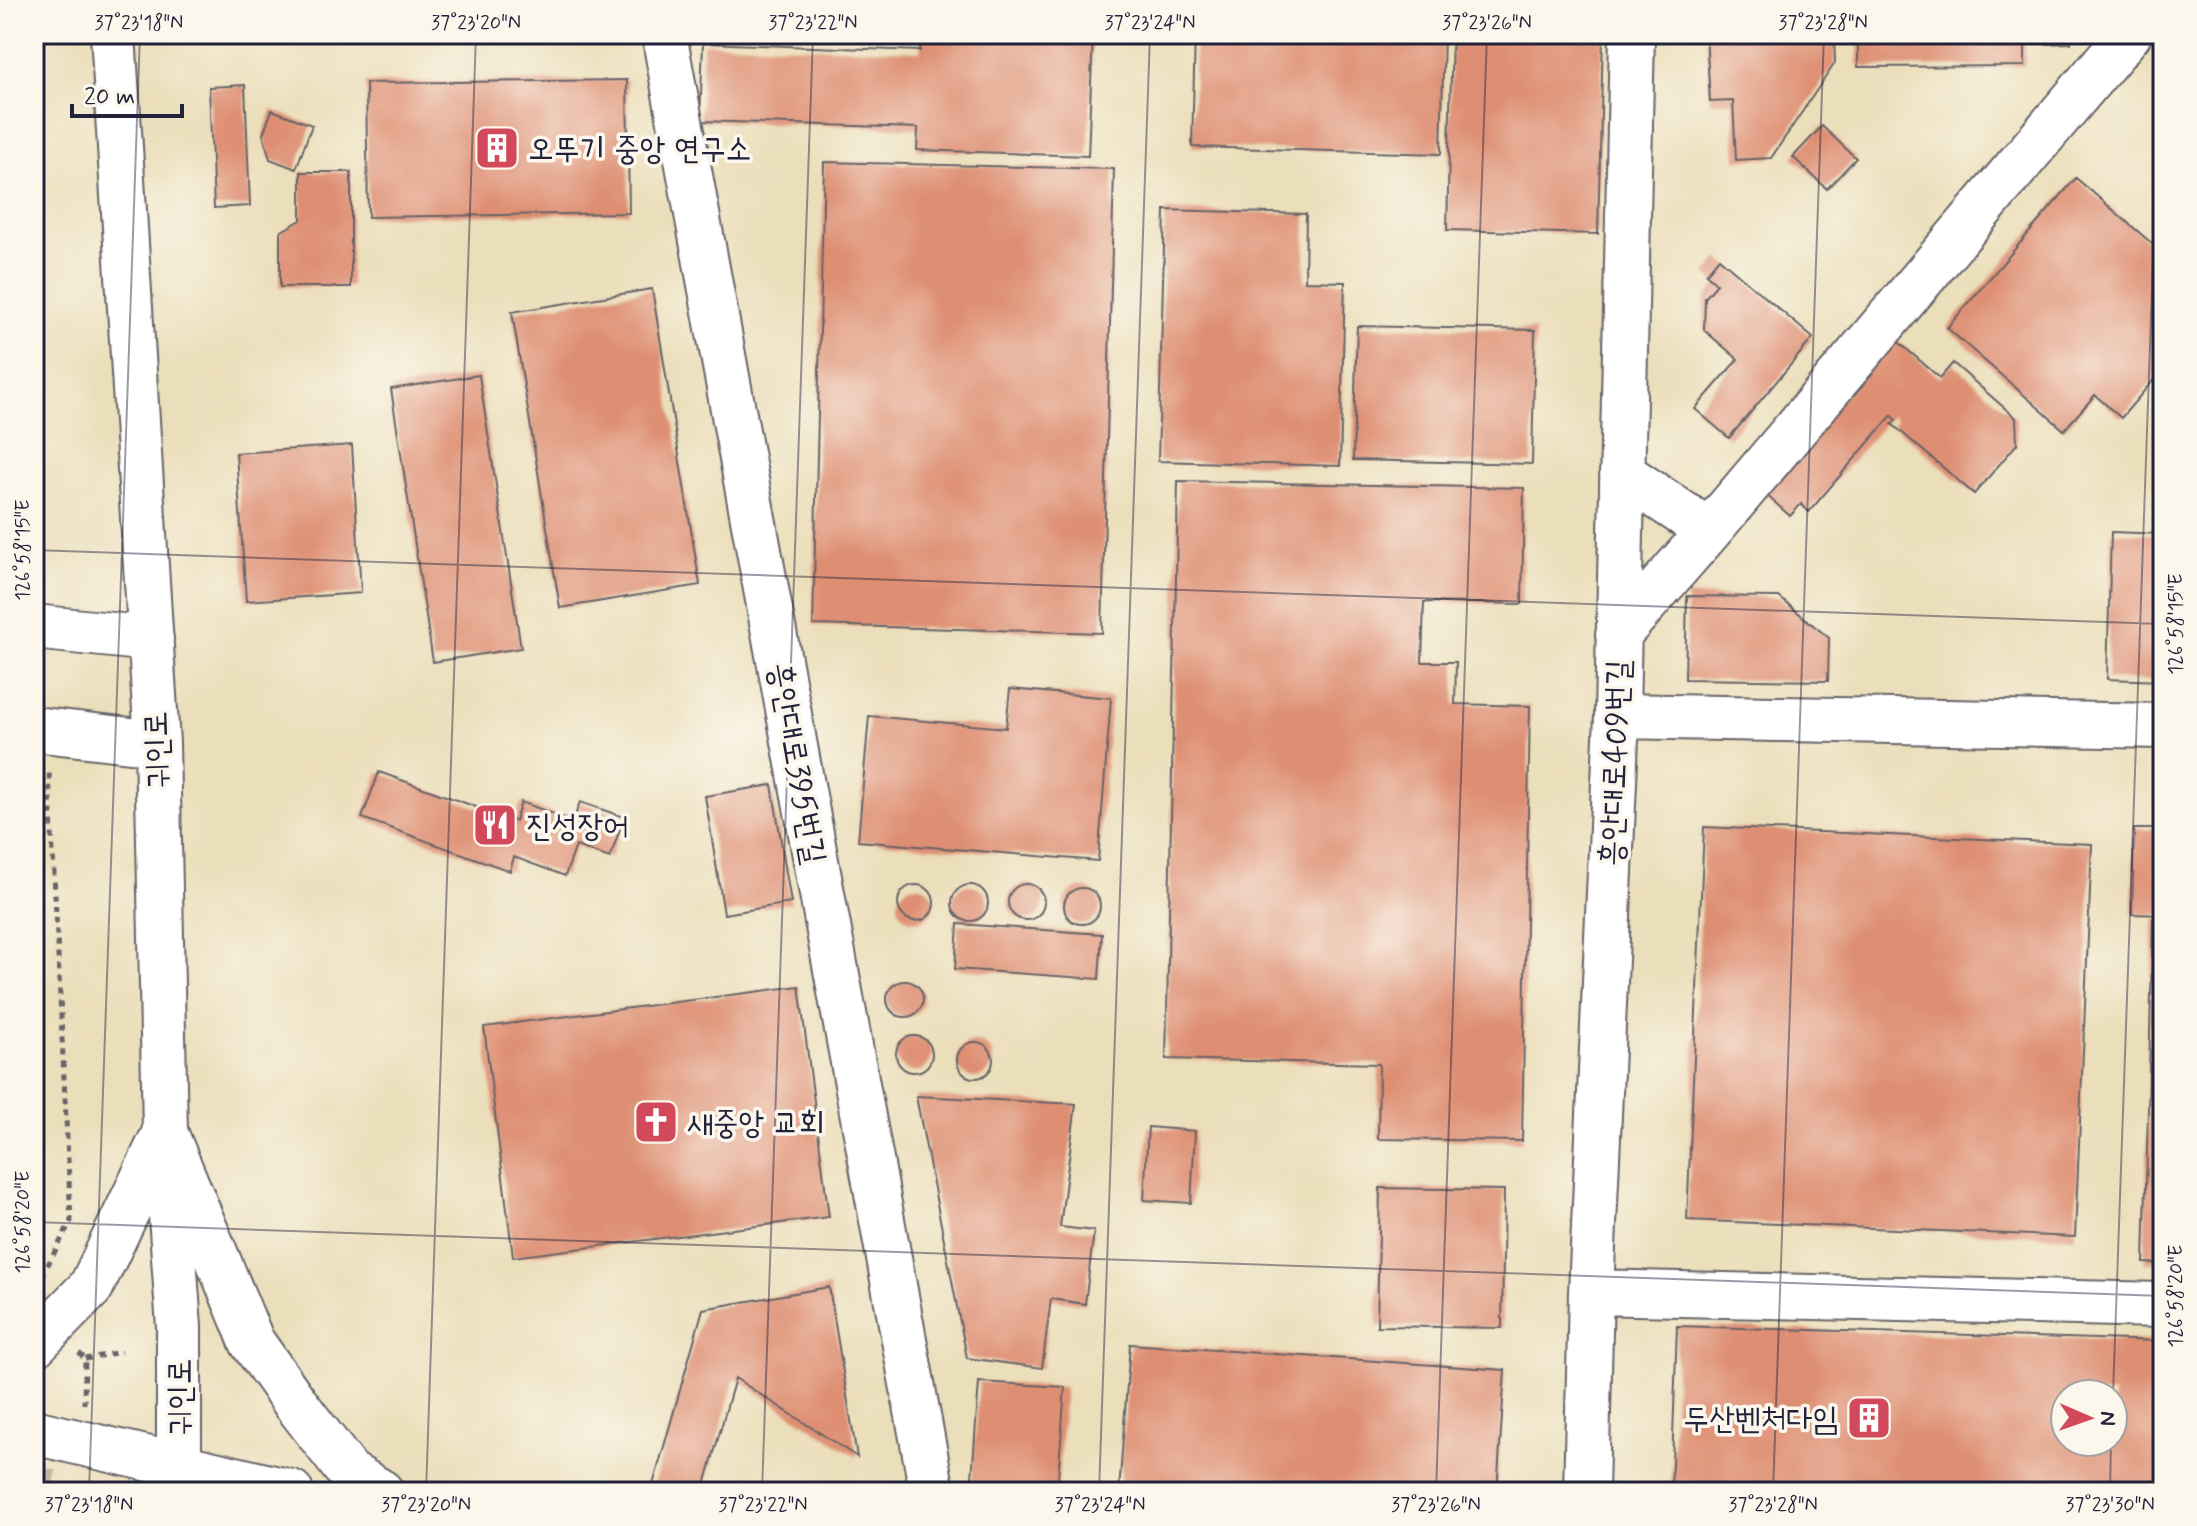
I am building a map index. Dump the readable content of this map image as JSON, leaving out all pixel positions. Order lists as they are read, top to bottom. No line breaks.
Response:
{"streets":{"street":["귀인로","흥안대로395번길","흥안대로409번길"]},"places":{"building":["오뚜기 중앙 연구소","두산벤처다임"],"restaurant":["진성장어"],"church":["새중앙 교회"]},"scale_bar":"20 m","north":"right","coordinates":["37°23'18\"N","37°23'20\"N","37°23'22\"N","37°23'24\"N","37°23'26\"N","37°23'28\"N","126°58'15\"E","126°58'20\"E","37°23'30\"N"]}
